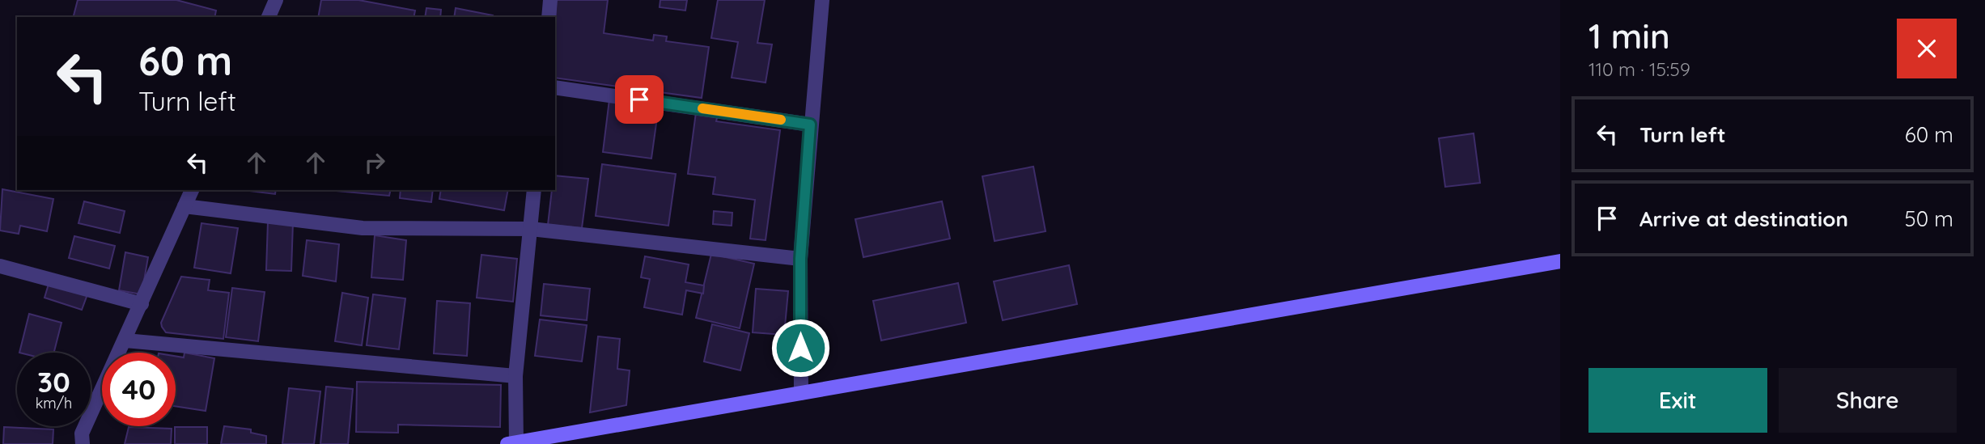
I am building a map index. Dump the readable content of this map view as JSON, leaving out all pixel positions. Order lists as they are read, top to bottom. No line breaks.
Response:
{"page":{"heading":["1 min","110 m · 15:59"],"turn":["60 m","Turn left"],"list":[{"name":"Turn left","value":"60 m"},{"name":"Arrive at destination","value":"50 m"}],"speed":"30 km/h","limit":"40","buttons":["Exit","Share"]}}
